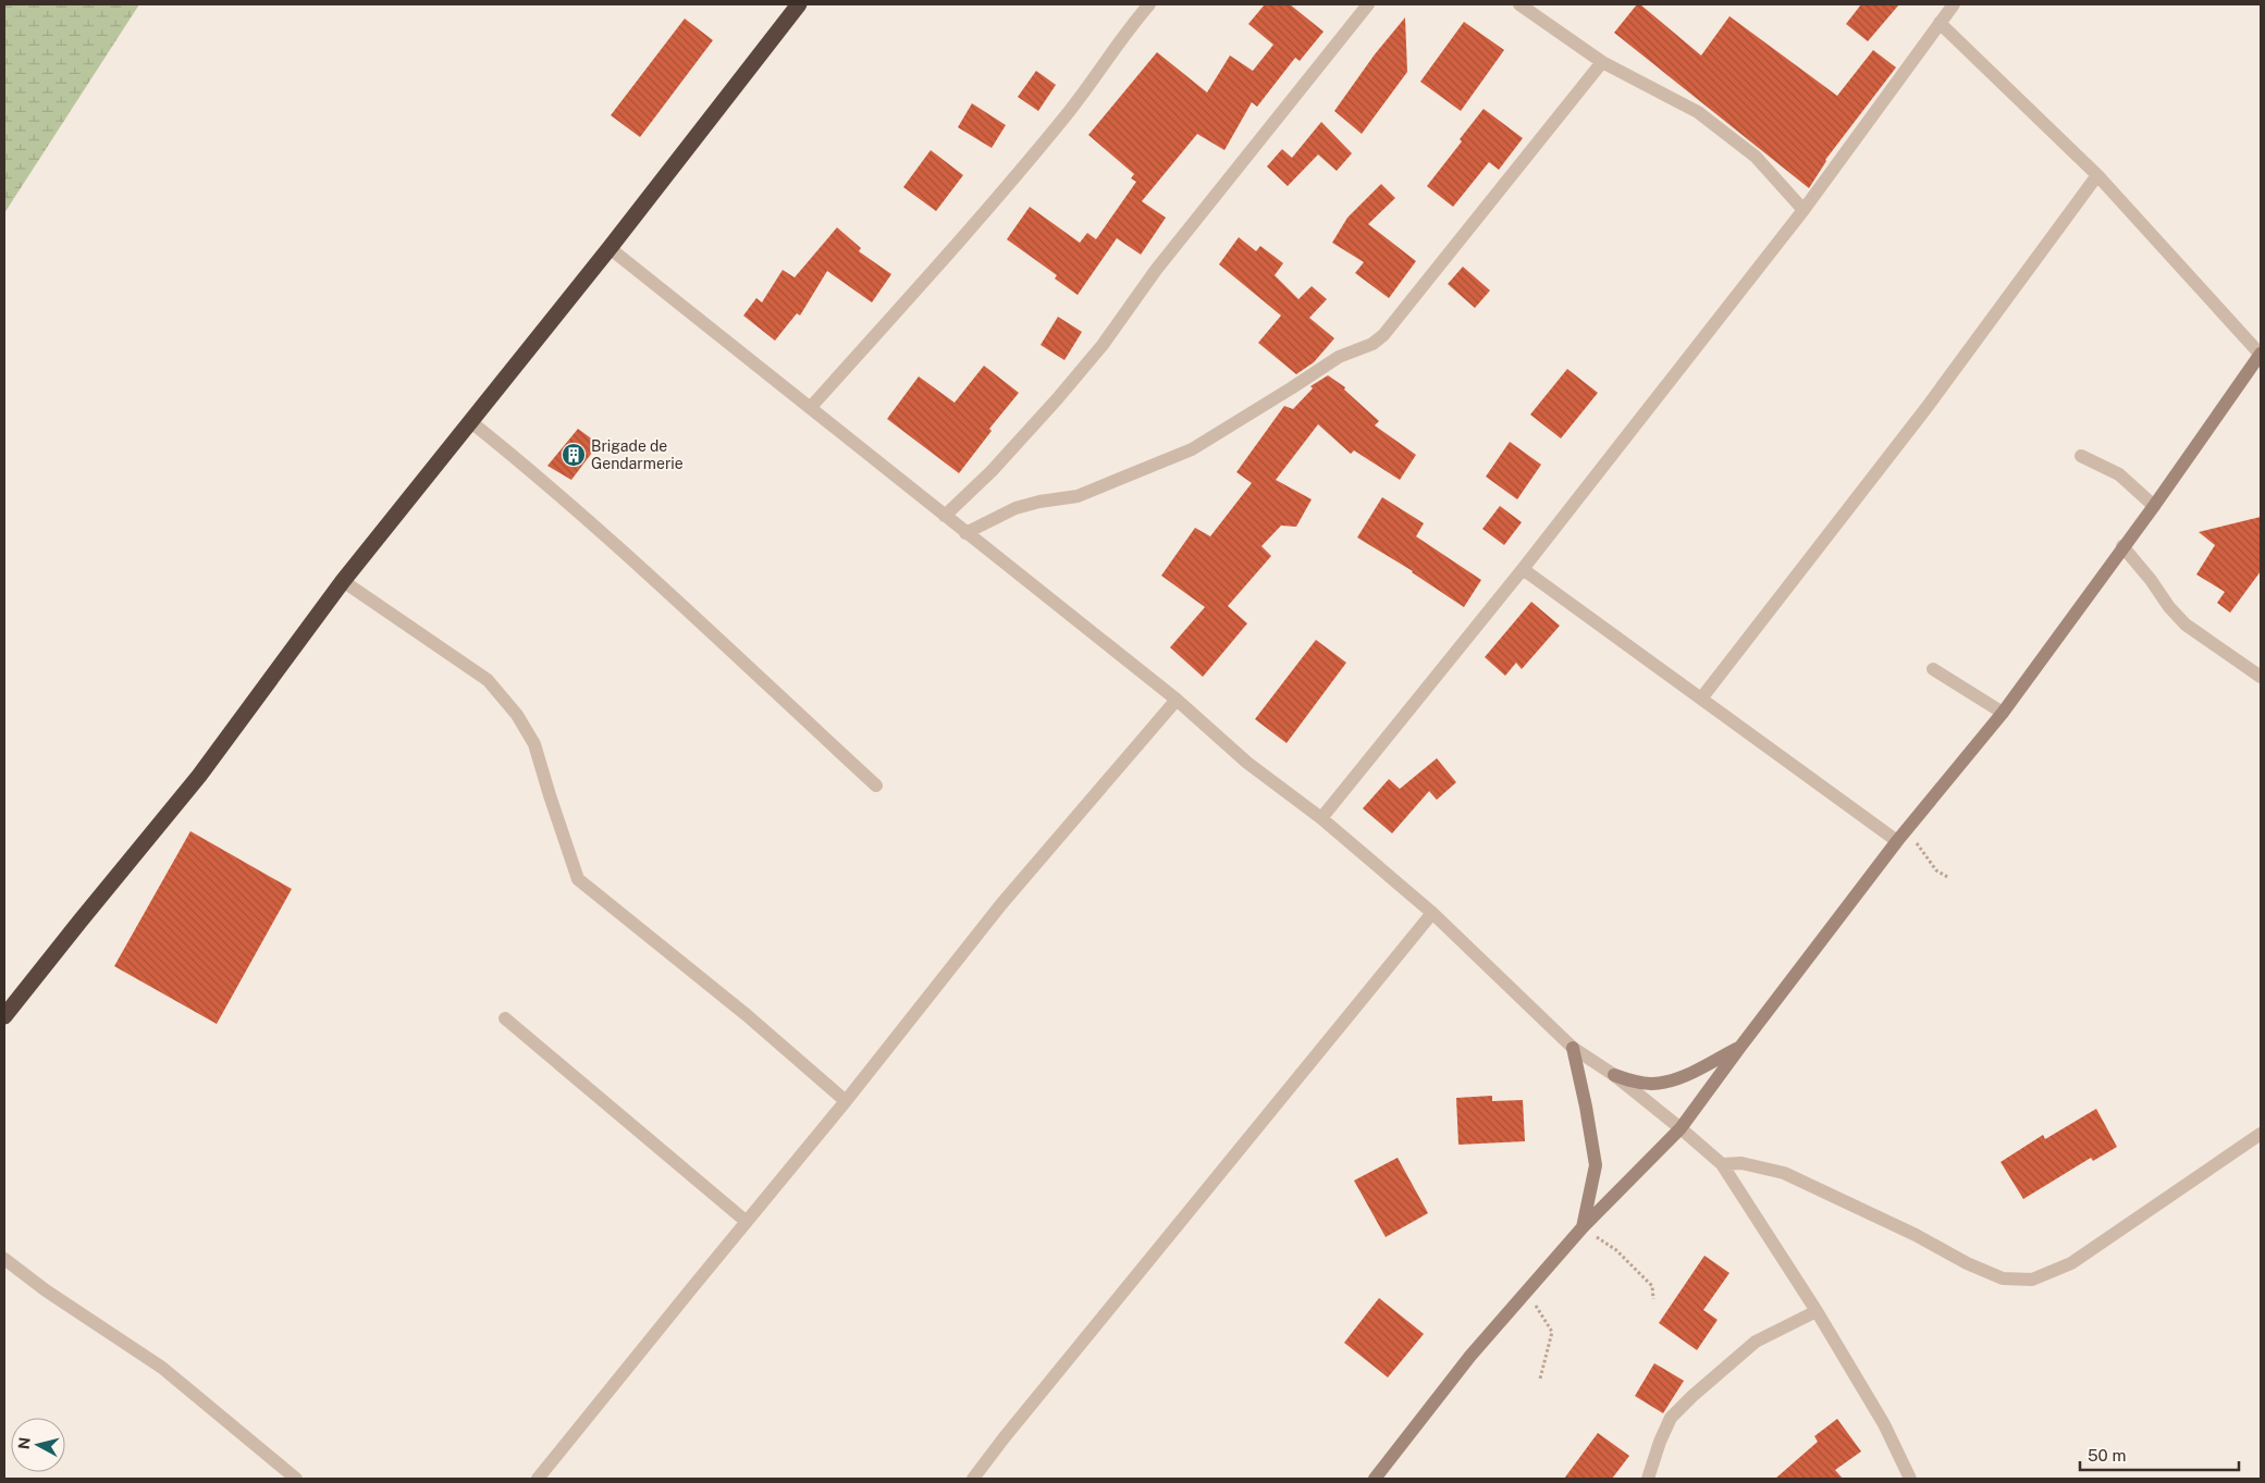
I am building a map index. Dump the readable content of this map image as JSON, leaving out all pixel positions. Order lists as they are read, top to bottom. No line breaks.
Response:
{"places":{"building":["Brigade de Gendarmerie"]},"scale_bar":"50 m","north":"left"}
